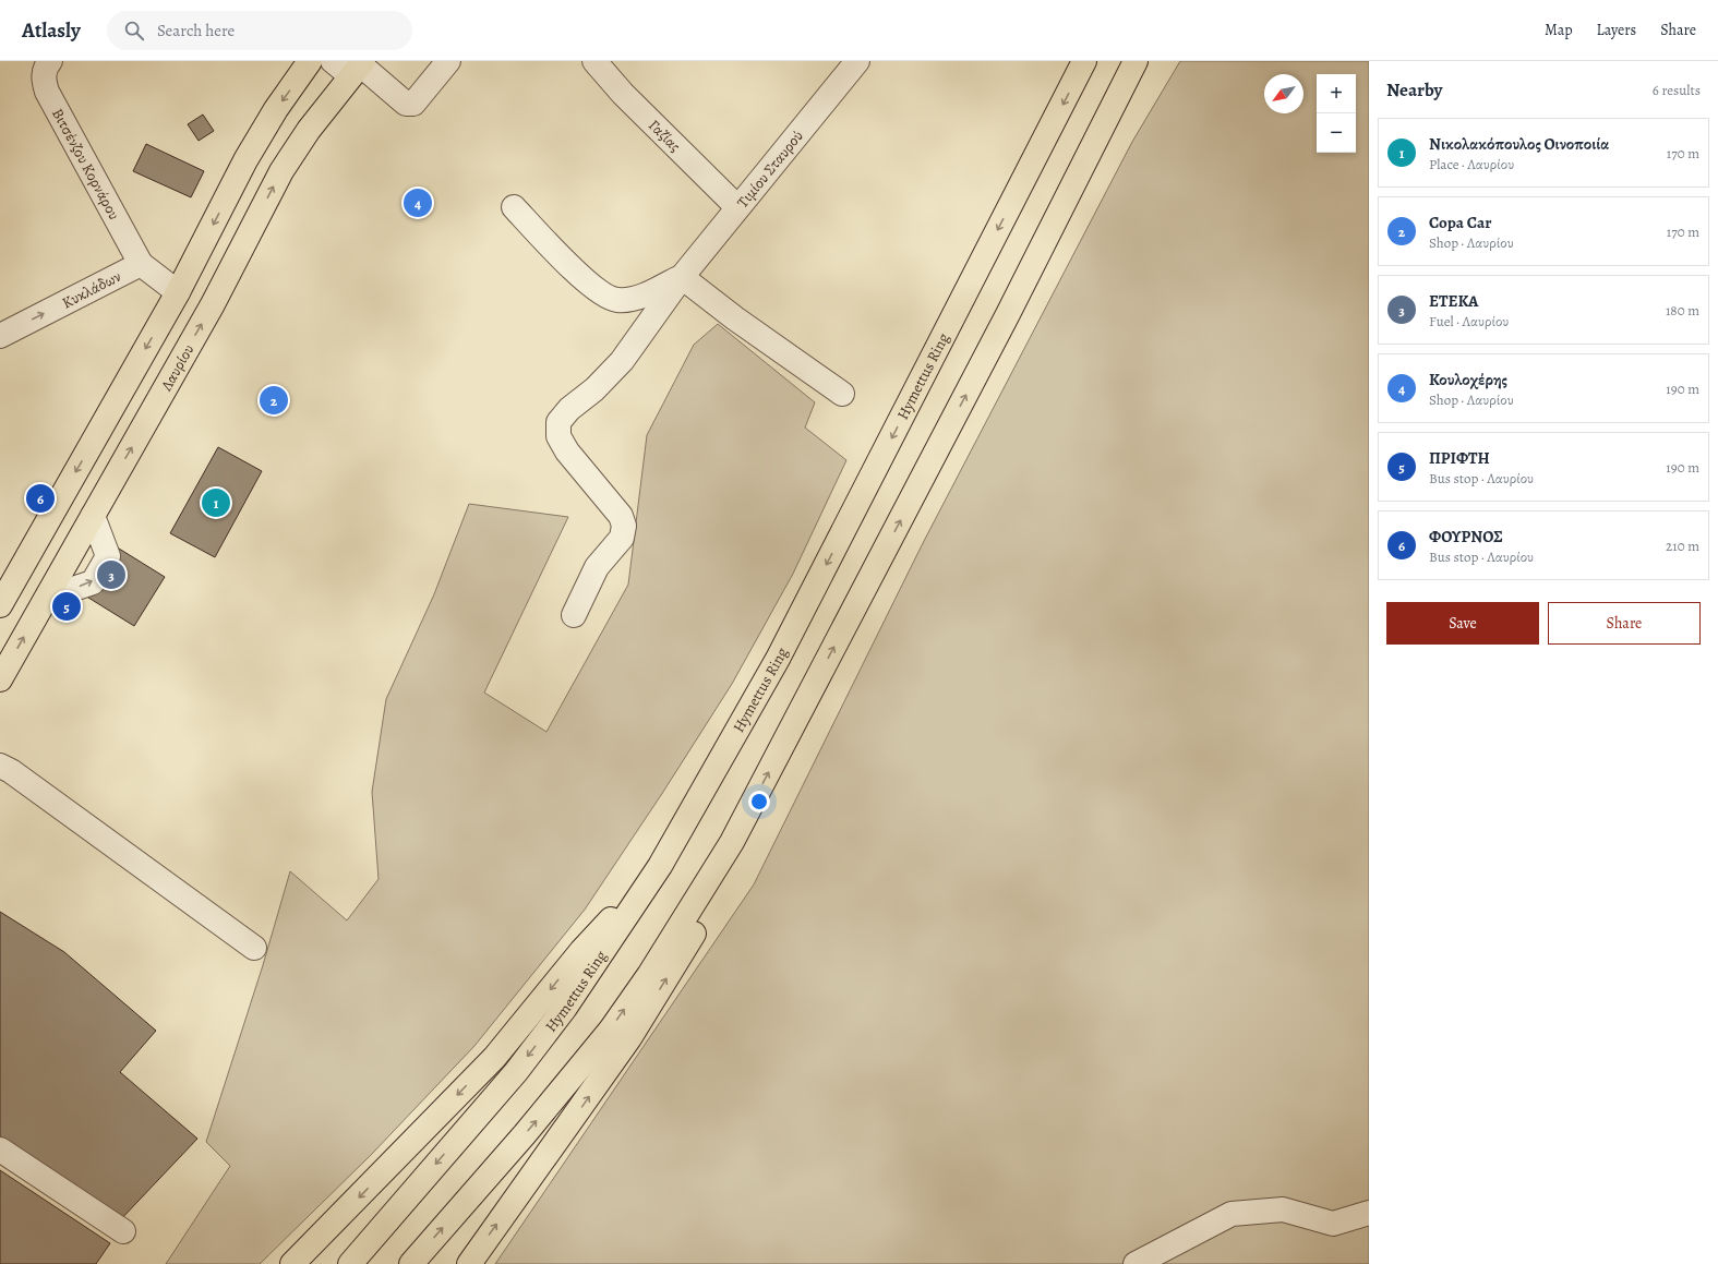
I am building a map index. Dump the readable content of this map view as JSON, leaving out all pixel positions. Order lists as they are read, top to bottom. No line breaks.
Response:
{"streets":{"main road":["Λαυρίου","Hymettus Ring"],"street":["Γαζίας","Βιτσένζου Κορνάρου","Τιμίου Σταυρού","Κυκλάδων"]},"crossings":[["Γαζίας","Τιμίου Σταυρού"],["Βιτσένζου Κορνάρου","Κυκλάδων"]],"one_way":["Κυκλάδων"],"north":"bottom left","page":{"header":"Atlasly","search":"Search here","nav":["Map","Layers","Share"],"heading":["Nearby","6 results"],"map_buttons":["+","−"],"list":[{"mark":"1","name":"Νικολακόπουλος Οινοποιία","note":"Place · Λαυρίου","value":"170 m"},{"mark":"2","name":"Copa Car","note":"Shop · Λαυρίου","value":"170 m"},{"mark":"3","name":"ΕΤΕΚΑ","note":"Fuel · Λαυρίου","value":"180 m"},{"mark":"4","name":"Κουλοχέρης","note":"Shop · Λαυρίου","value":"190 m"},{"mark":"5","name":"ΠΡΙΦΤΗ","note":"Bus stop · Λαυρίου","value":"190 m"},{"mark":"6","name":"ΦΟΥΡΝΟΣ","note":"Bus stop · Λαυρίου","value":"210 m"}],"pins":["4","2","6","1","3","5"],"buttons":["Save","Share"]}}
